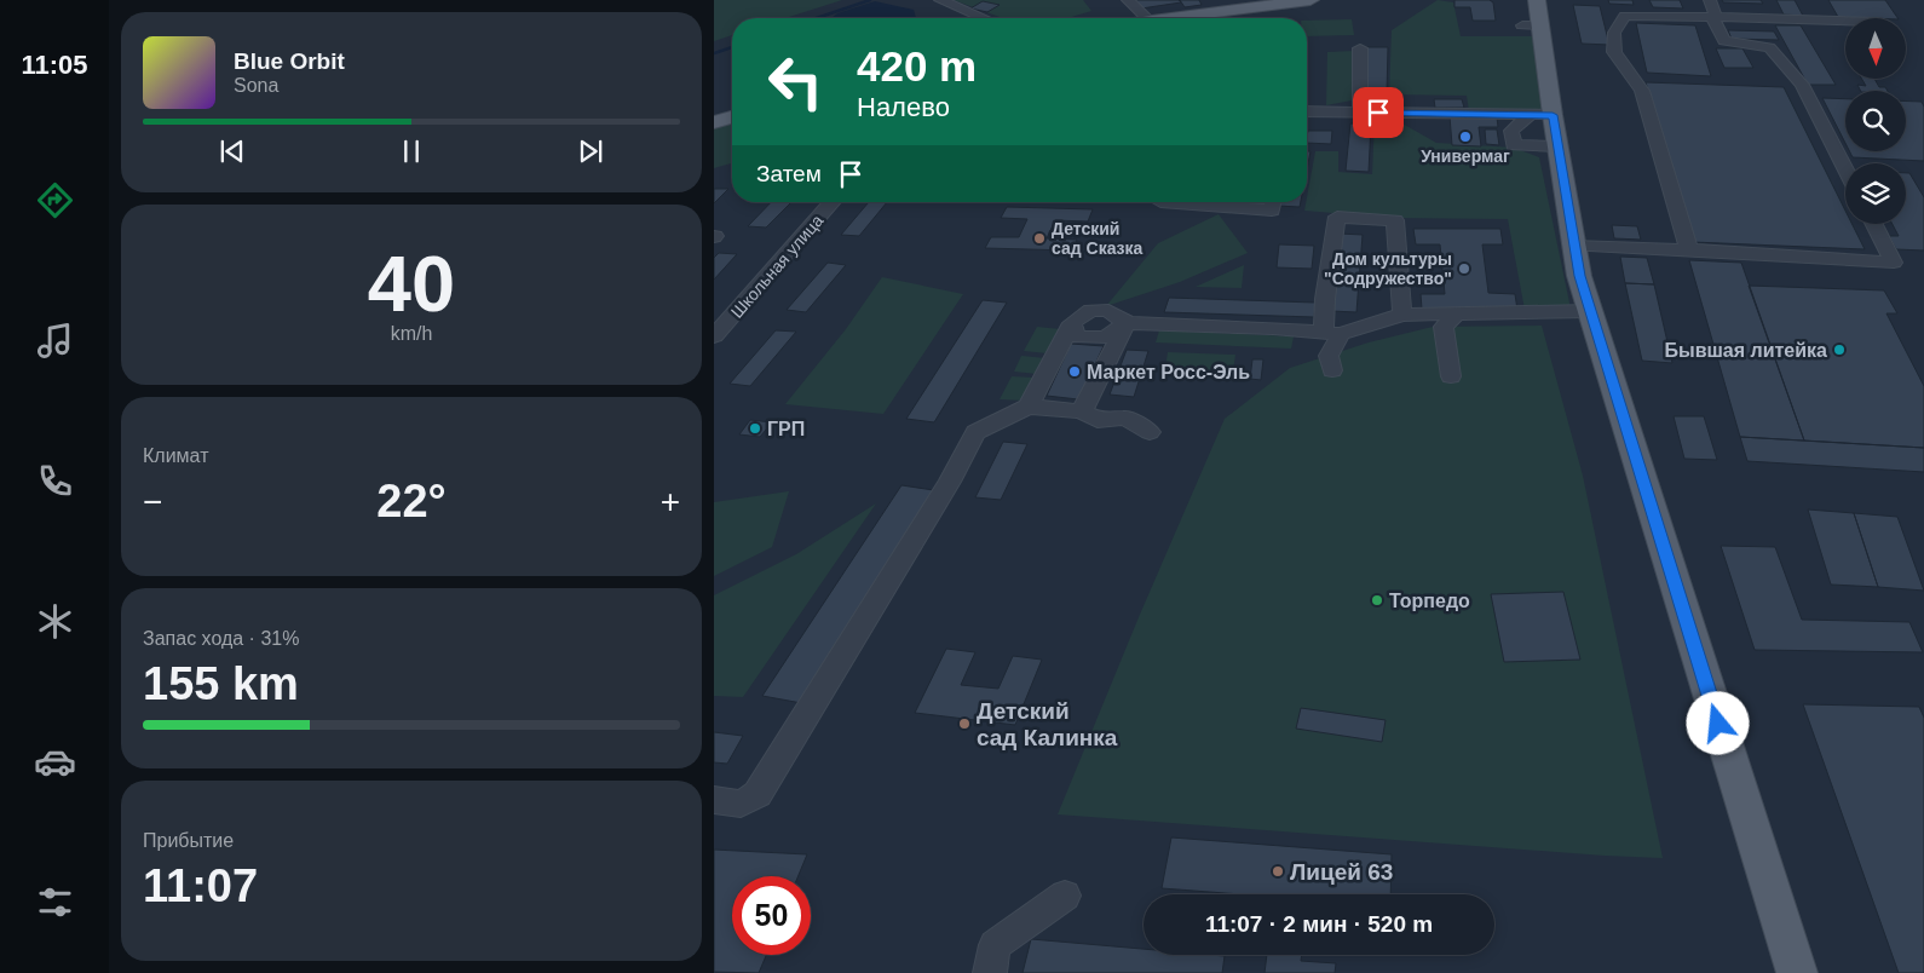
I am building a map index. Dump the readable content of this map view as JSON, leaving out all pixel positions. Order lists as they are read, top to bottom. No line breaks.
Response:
{"streets":{"street":["Школьная улица"]},"places":["Универмаг","Детский сад Сказка","Дом культуры \"Содружество\"","Бывшая литейка","Маркет Росс-Эль","ГРП","Торпедо","Детский сад Калинка","Лицей 63"],"north":"bottom","page":{"tabs":"11:05","turn":["420 m","Налево"],"song":["Blue Orbit","Sona"],"then":"Затем","tile":[["40","km/h"],"Климат",["Запас хода · 31%","155 km"],["Прибытие","11:07"]],"heat":["−","22°","+"],"limit":"50","trip":"11:07 · 2 мин · 520 m"}}
